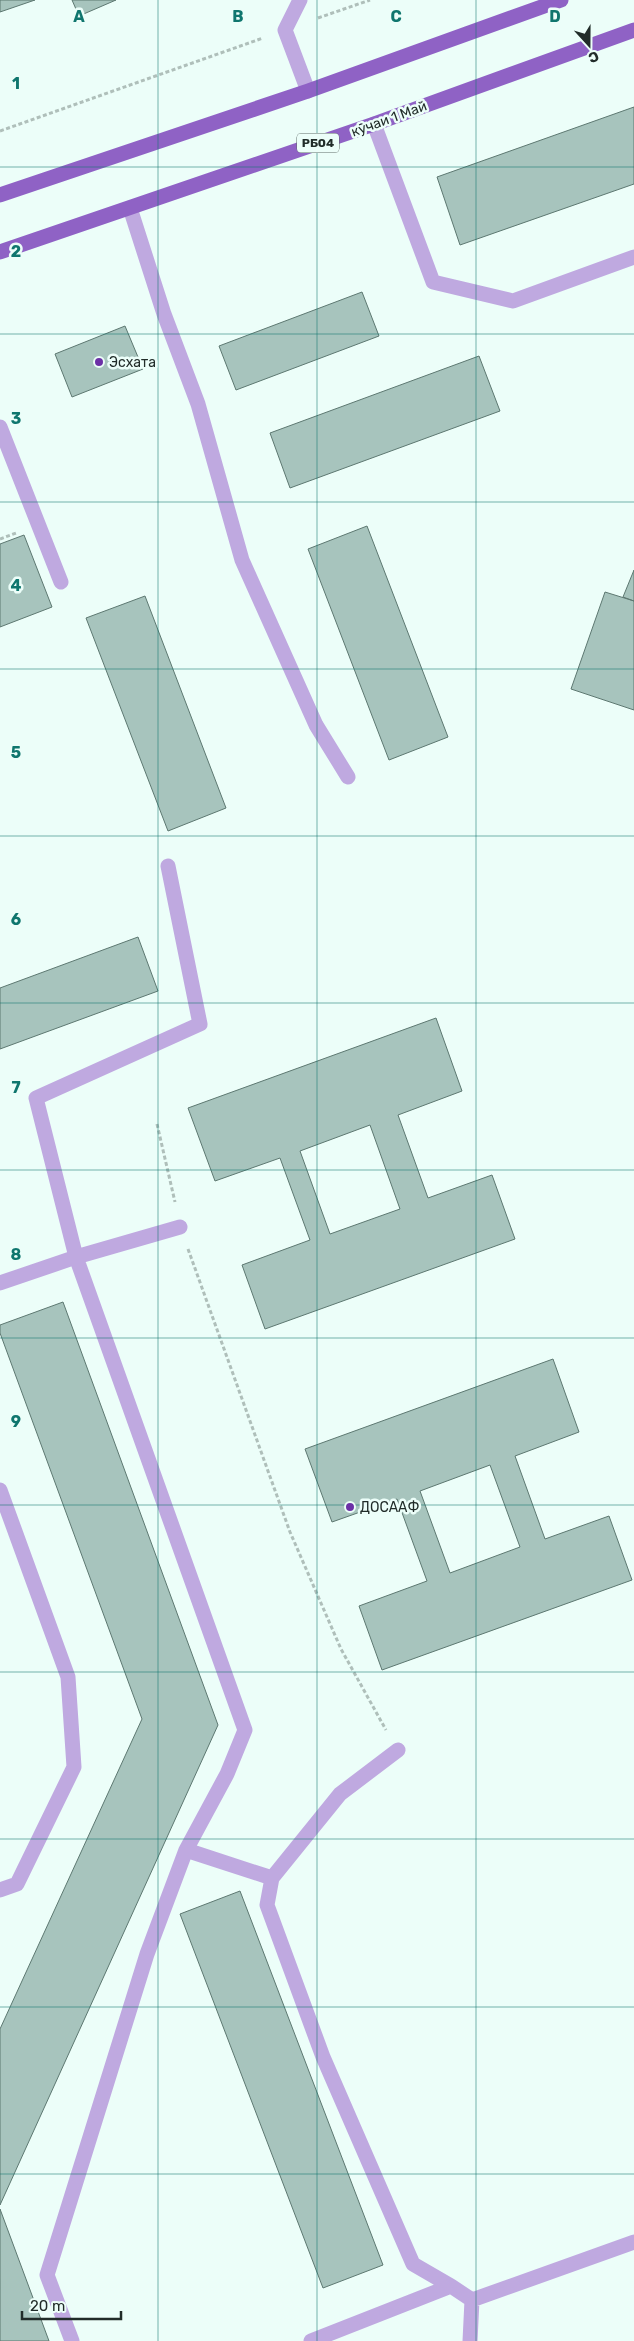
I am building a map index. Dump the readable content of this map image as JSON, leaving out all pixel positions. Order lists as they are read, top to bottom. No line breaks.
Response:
{"streets":{"main road":["кӯчаи 1 Май","РБ04"]},"places":["Эсхата","ДОСААФ"],"scale_bar":"20 m","north":"bottom","grid":{"columns":["A","B","C","D"],"rows":["1","2","3","4","5","6","7","8","9"]}}
